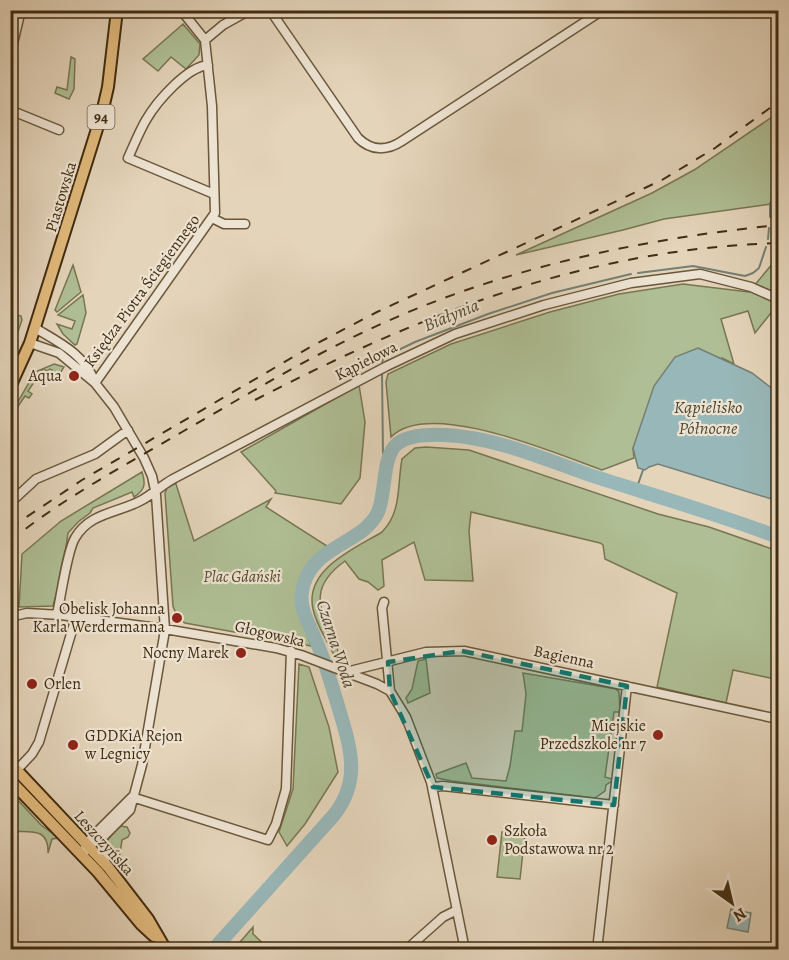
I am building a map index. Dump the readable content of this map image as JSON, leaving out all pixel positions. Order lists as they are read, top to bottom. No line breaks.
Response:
{"streets":{"main road":["94","Piastowska","Leszczyńska"],"street":["Księdza Piotra Ściegiennego","Kąpielowa","Głogowska","Bagienna"]},"crossings":[["Kąpielowa","Głogowska"],["Głogowska","Bagienna"]],"water":["Białynia","Kąpielisko Północne","Czarna Woda"],"parks":["Plac Gdański"],"places":["Aqua","Obelisk Johanna Karla Werdermanna","Nocny Marek","Orlen","Miejskie Przedszkole nr 7","GDDKiA Rejon w Legnicy","Szkoła Podstawowa nr 2"],"north":"bottom right"}
